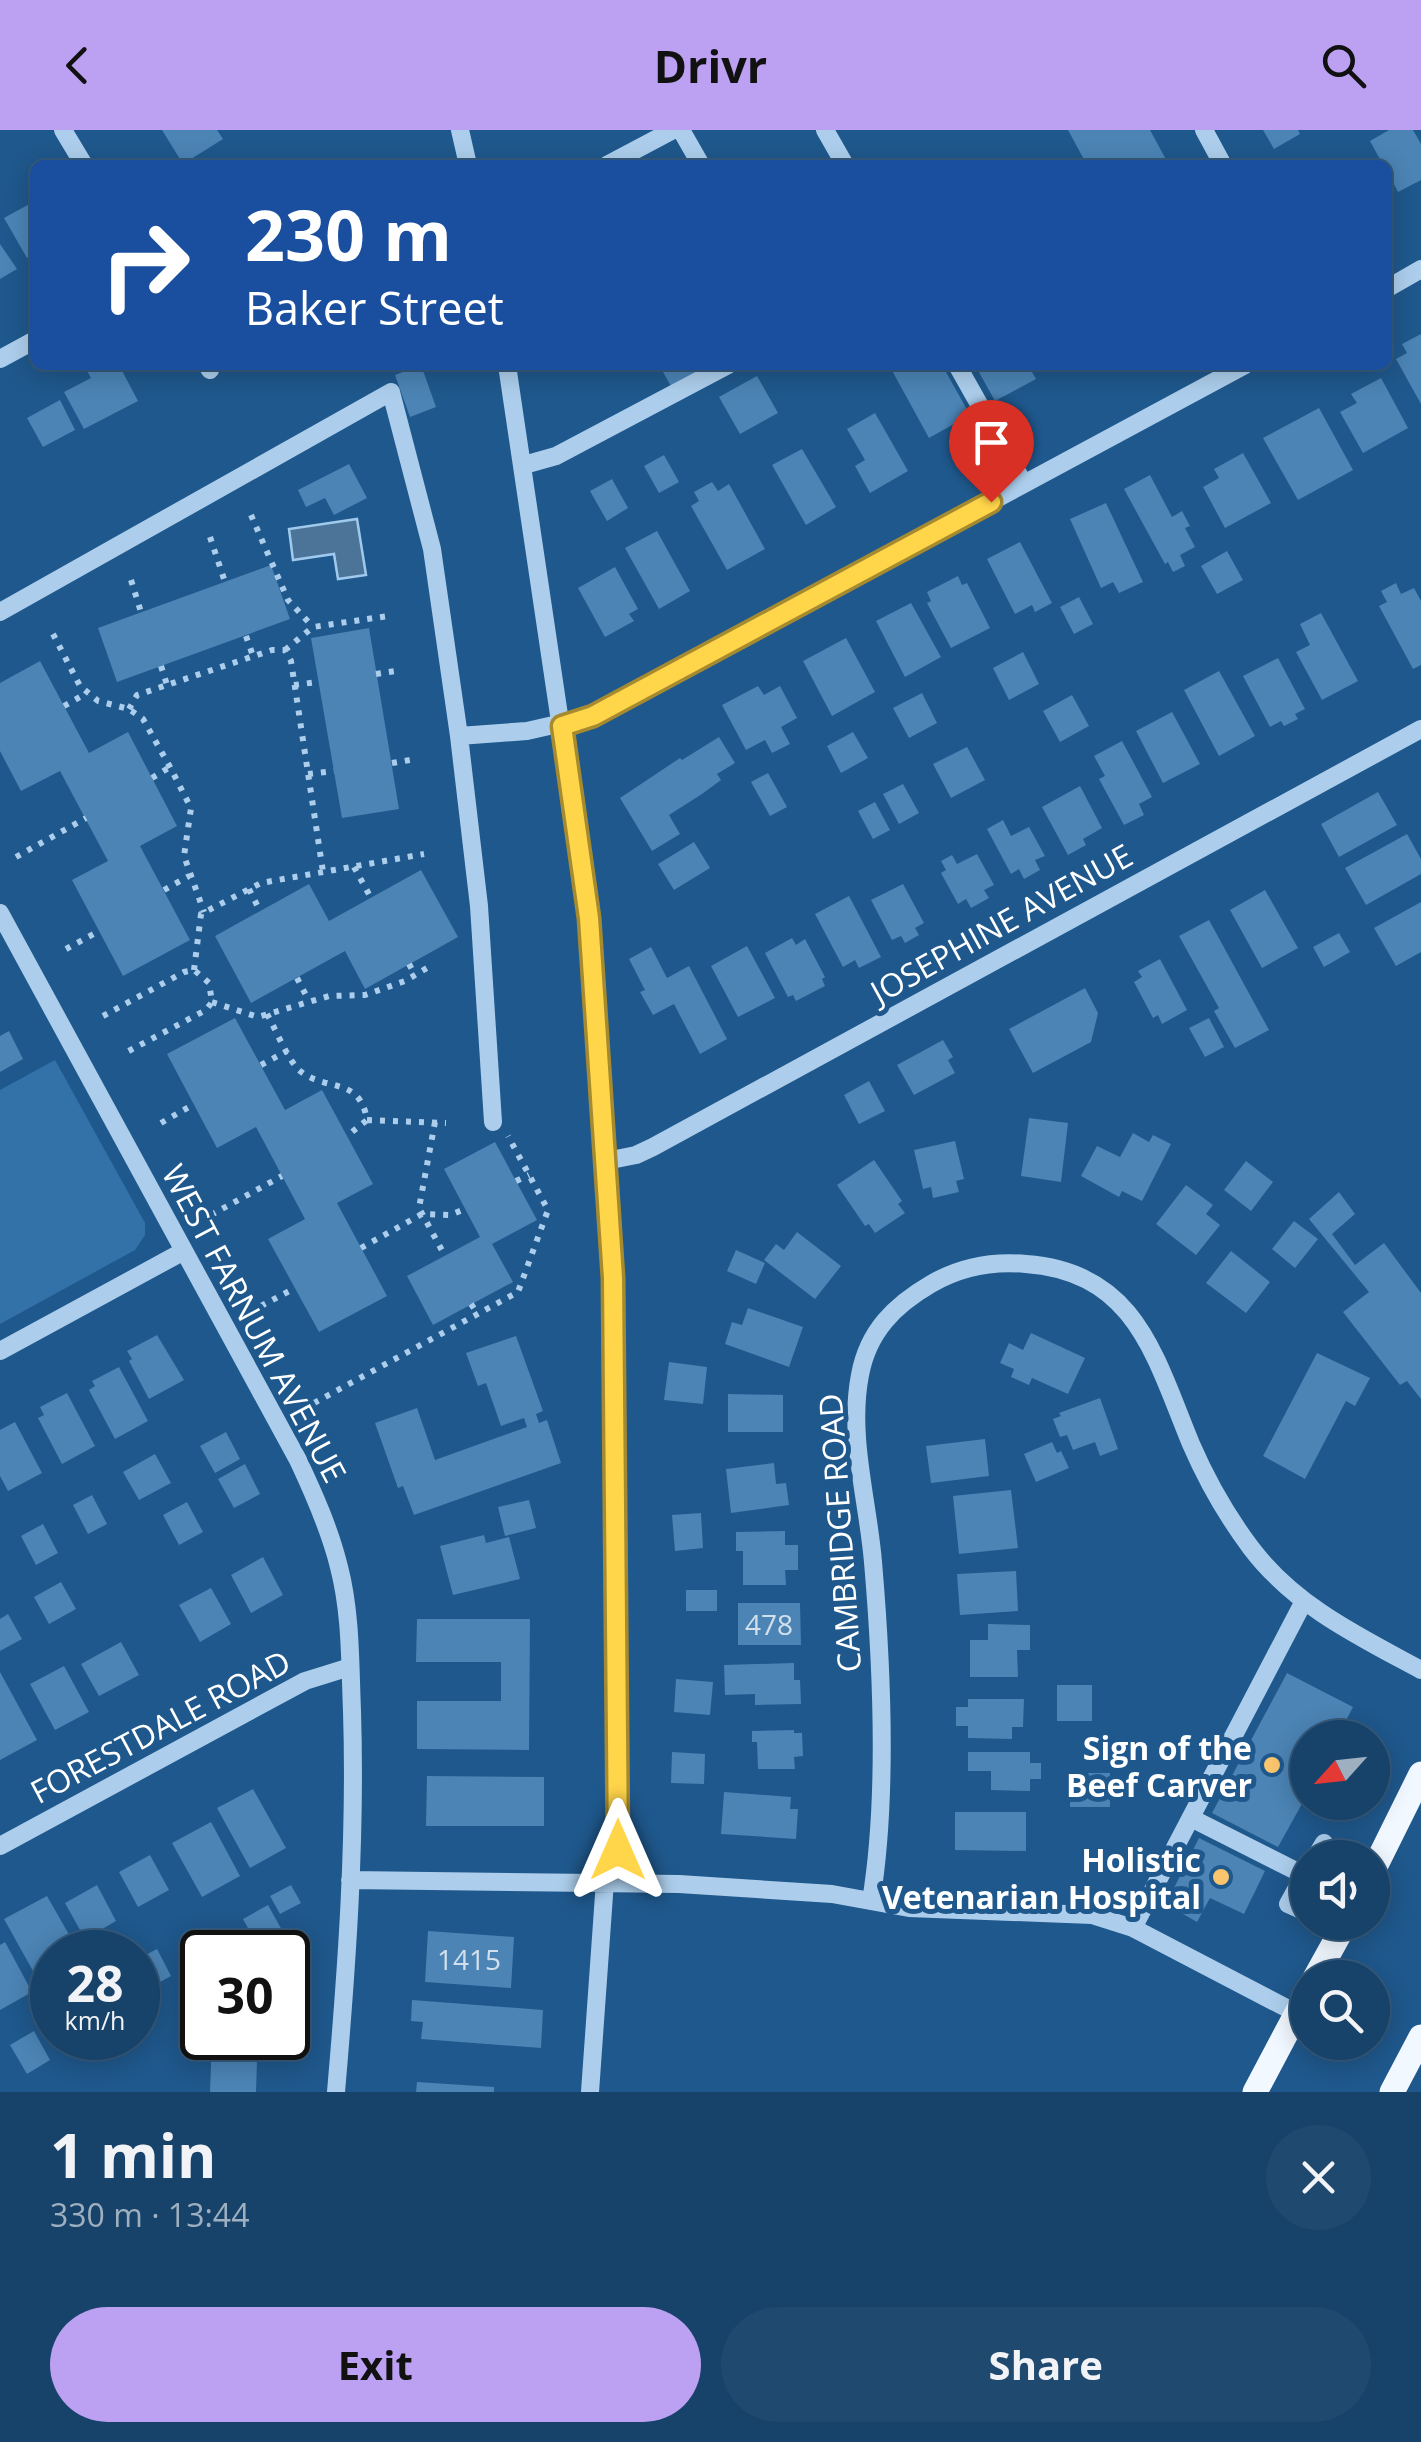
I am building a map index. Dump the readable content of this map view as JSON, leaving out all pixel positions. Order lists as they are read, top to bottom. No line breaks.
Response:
{"streets":{"street":["JOSEPHINE AVENUE","WEST FARNUM AVENUE","CAMBRIDGE ROAD","FORESTDALE ROAD"]},"crossings":[["WEST FARNUM AVENUE","FORESTDALE ROAD"]],"places":["Sign of the Beef Carver","Holistic Vetenarian Hospital"],"house_numbers":["478","1415"],"north":"bottom left","page":{"header":"Drivr","turn":["230 m","Baker Street"],"speed":"28 km/h","limit":"30","heading":["1 min","330 m · 13:44"],"buttons":["Exit","Share"]}}
